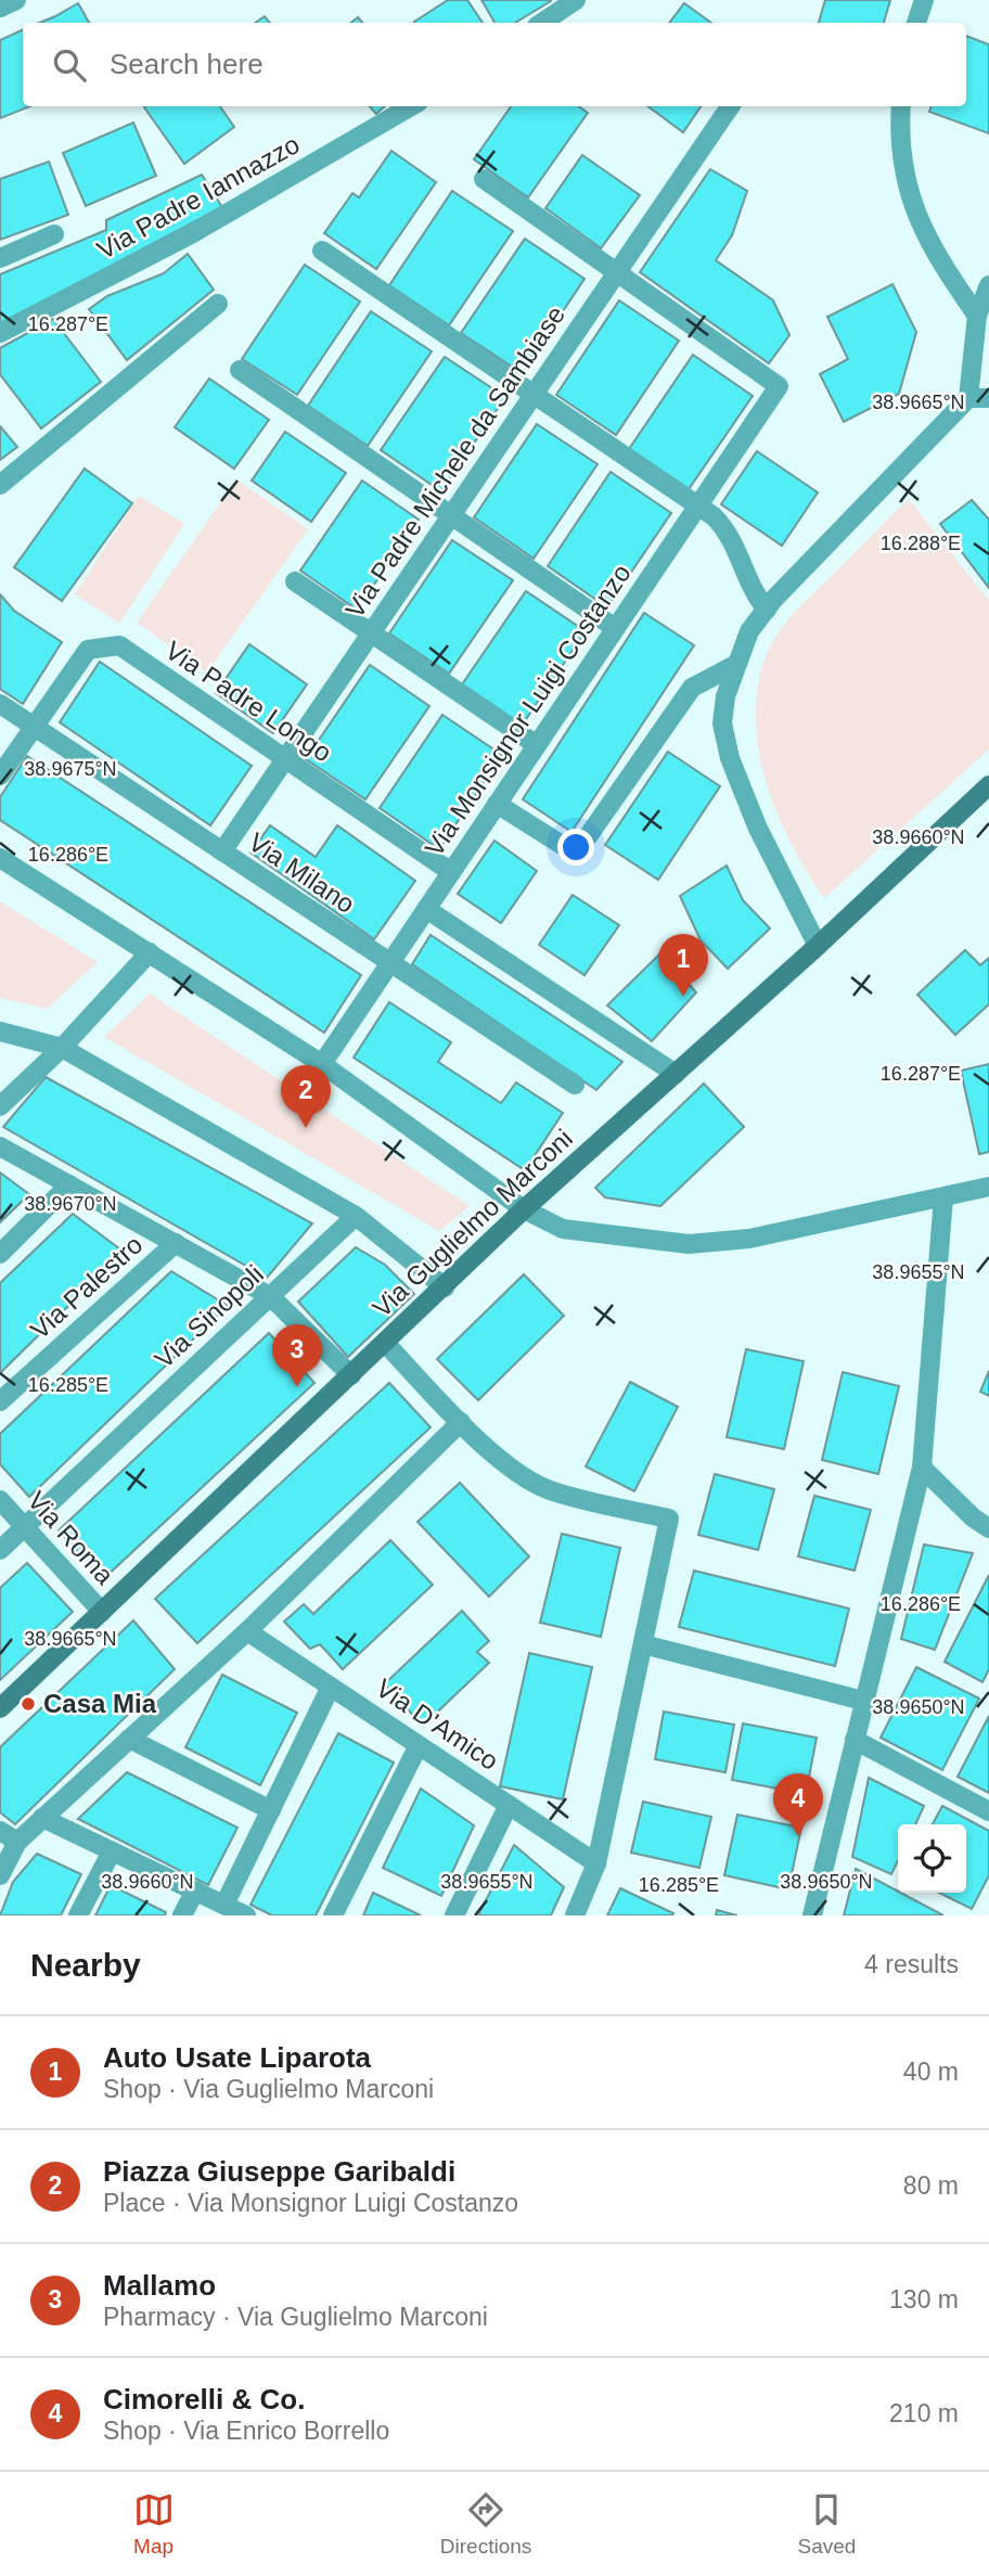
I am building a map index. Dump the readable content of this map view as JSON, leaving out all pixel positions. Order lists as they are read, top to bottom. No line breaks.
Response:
{"streets":{"main road":["Via Guglielmo Marconi"],"street":["Via Padre Iannazzo","Via Padre Michele da Sambiase","Via Padre Longo","Via Monsignor Luigi Costanzo","Via Milano","Via Palestro","Via Sinopoli","Via Roma","Via D'Amico"]},"crossings":[["Via Padre Michele da Sambiase","Via Padre Longo"],["Via Padre Michele da Sambiase","Via Monsignor Luigi Costanzo"],["Via Padre Michele da Sambiase","Via Milano"],["Via Padre Longo","Via Monsignor Luigi Costanzo"],["Via Padre Longo","Via Milano"],["Via Monsignor Luigi Costanzo","Via Milano"],["Via Guglielmo Marconi","Via Roma"],["Via Sinopoli","Via Roma"]],"places":["Casa Mia"],"page":{"search":"Search here","pins":["1","2","3","4"],"heading":["Nearby","4 results"],"list":[{"mark":"1","name":"Auto Usate Liparota","note":"Shop · Via Guglielmo Marconi","value":"40 m"},{"mark":"2","name":"Piazza Giuseppe Garibaldi","note":"Place · Via Monsignor Luigi Costanzo","value":"80 m"},{"mark":"3","name":"Mallamo","note":"Pharmacy · Via Guglielmo Marconi","value":"130 m"},{"mark":"4","name":"Cimorelli & Co.","note":"Shop · Via Enrico Borrello","value":"210 m"}],"nav":["Map","Directions","Saved"]},"coordinates":["16.287°E","38.9665°N","16.288°E","38.9675°N","38.9660°N","16.286°E","38.9670°N","38.9655°N","16.285°E","38.9650°N"]}
